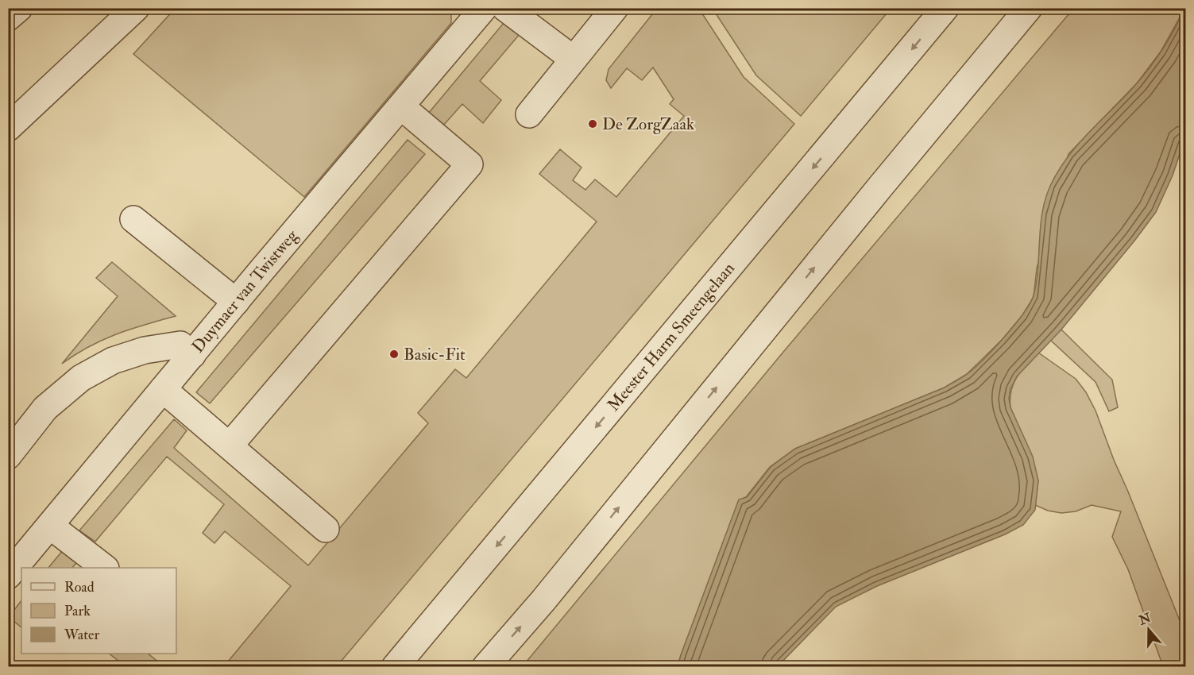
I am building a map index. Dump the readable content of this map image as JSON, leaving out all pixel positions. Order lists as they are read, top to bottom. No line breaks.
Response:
{"streets":{"street":["Duymaer van Twistweg","Meester Harm Smeengelaan"]},"places":["De ZorgZaak","Basic-Fit"],"legend":["Road","Park","Water"],"north":"top"}
